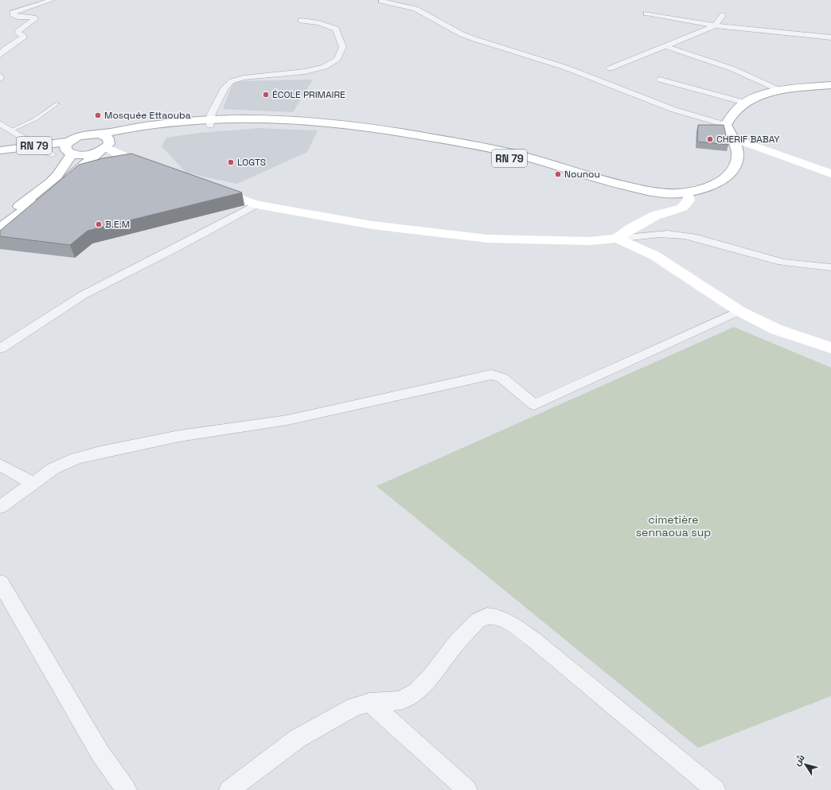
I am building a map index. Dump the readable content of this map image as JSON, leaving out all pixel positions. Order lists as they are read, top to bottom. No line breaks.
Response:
{"streets":{"main road":["RN 79"]},"parks":["cimetière sennaoua sup"],"places":["ÉCOLE PRIMAIRE","Mosquée Ettaouba","CHERIF BABAY","LOGTS","Nounou","B.E.M"],"north":"top left"}
